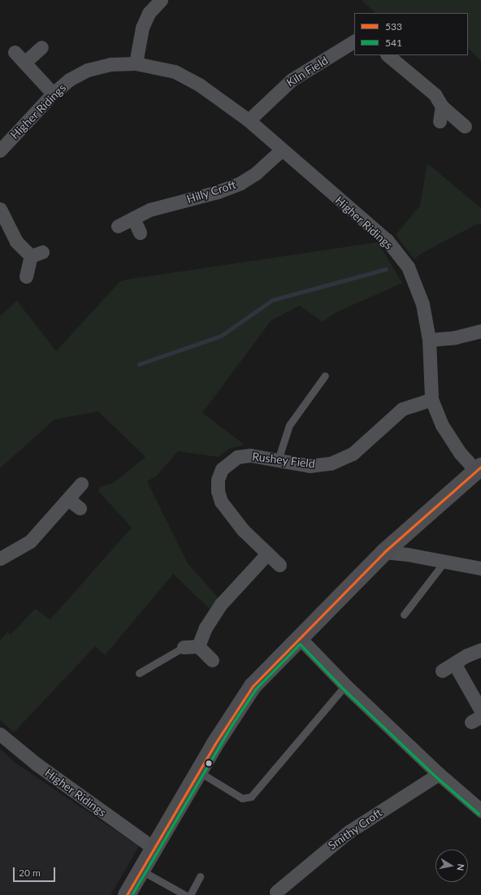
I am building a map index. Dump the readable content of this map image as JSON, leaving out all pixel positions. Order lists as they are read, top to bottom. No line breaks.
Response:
{"streets":{"street":["Kiln Field","Higher Ridings","Hilly Croft","Rushey Field","Smithy Croft"]},"crossings":[["Kiln Field","Higher Ridings"],["Higher Ridings","Hilly Croft"],["Higher Ridings","Rushey Field"]],"lines":["transit line 533","transit line 541"],"legend":["533","541"],"scale_bar":"20 m","north":"right"}
